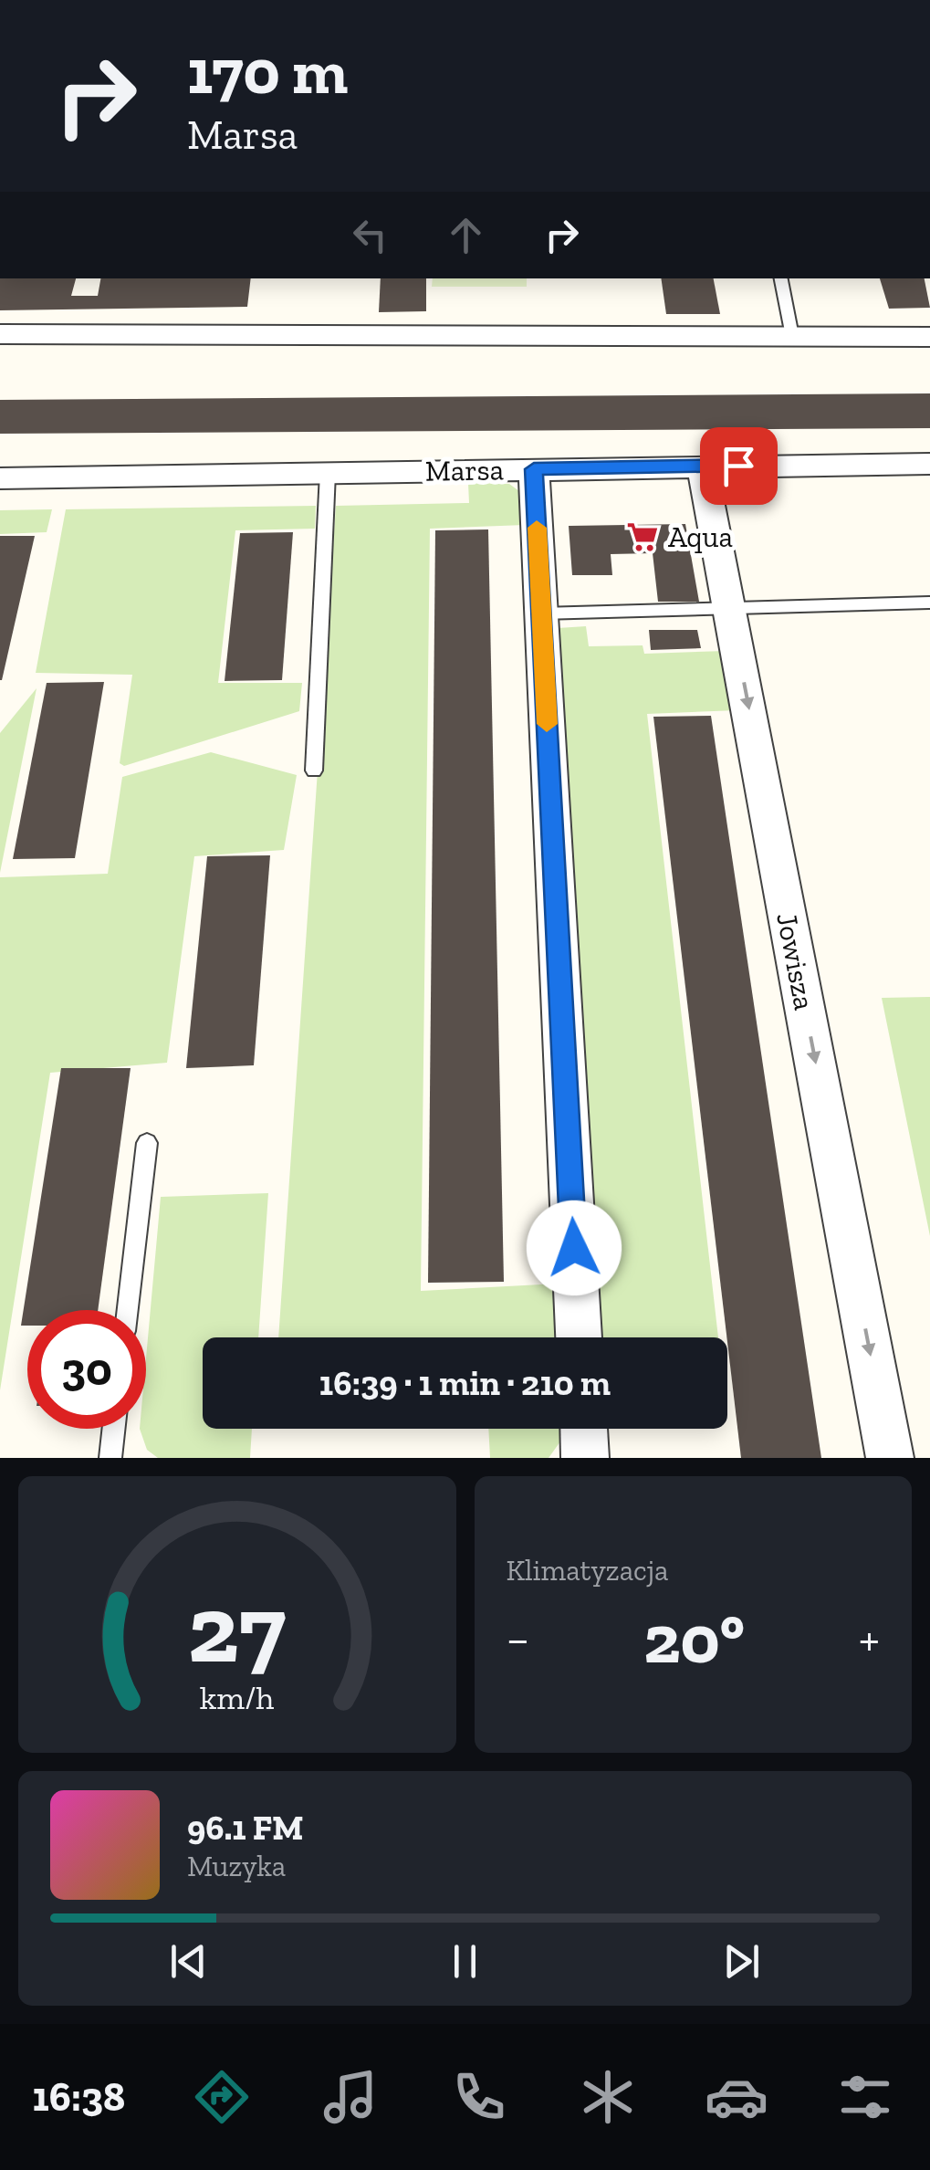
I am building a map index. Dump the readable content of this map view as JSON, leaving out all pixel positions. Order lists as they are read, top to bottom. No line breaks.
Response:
{"streets":{"street":["Marsa","Jowisza"]},"crossings":[["Marsa","Jowisza"]],"places":{"supermarket":["Aqua"]},"page":{"turn":["170 m","Marsa"],"limit":"30","trip":"16:39 · 1 min · 210 m","tile":"Klimatyzacja","heat":["−","20°","+"],"song":["96.1 FM","Muzyka"],"tabs":"16:38","gauge":["27","km/h"]}}
